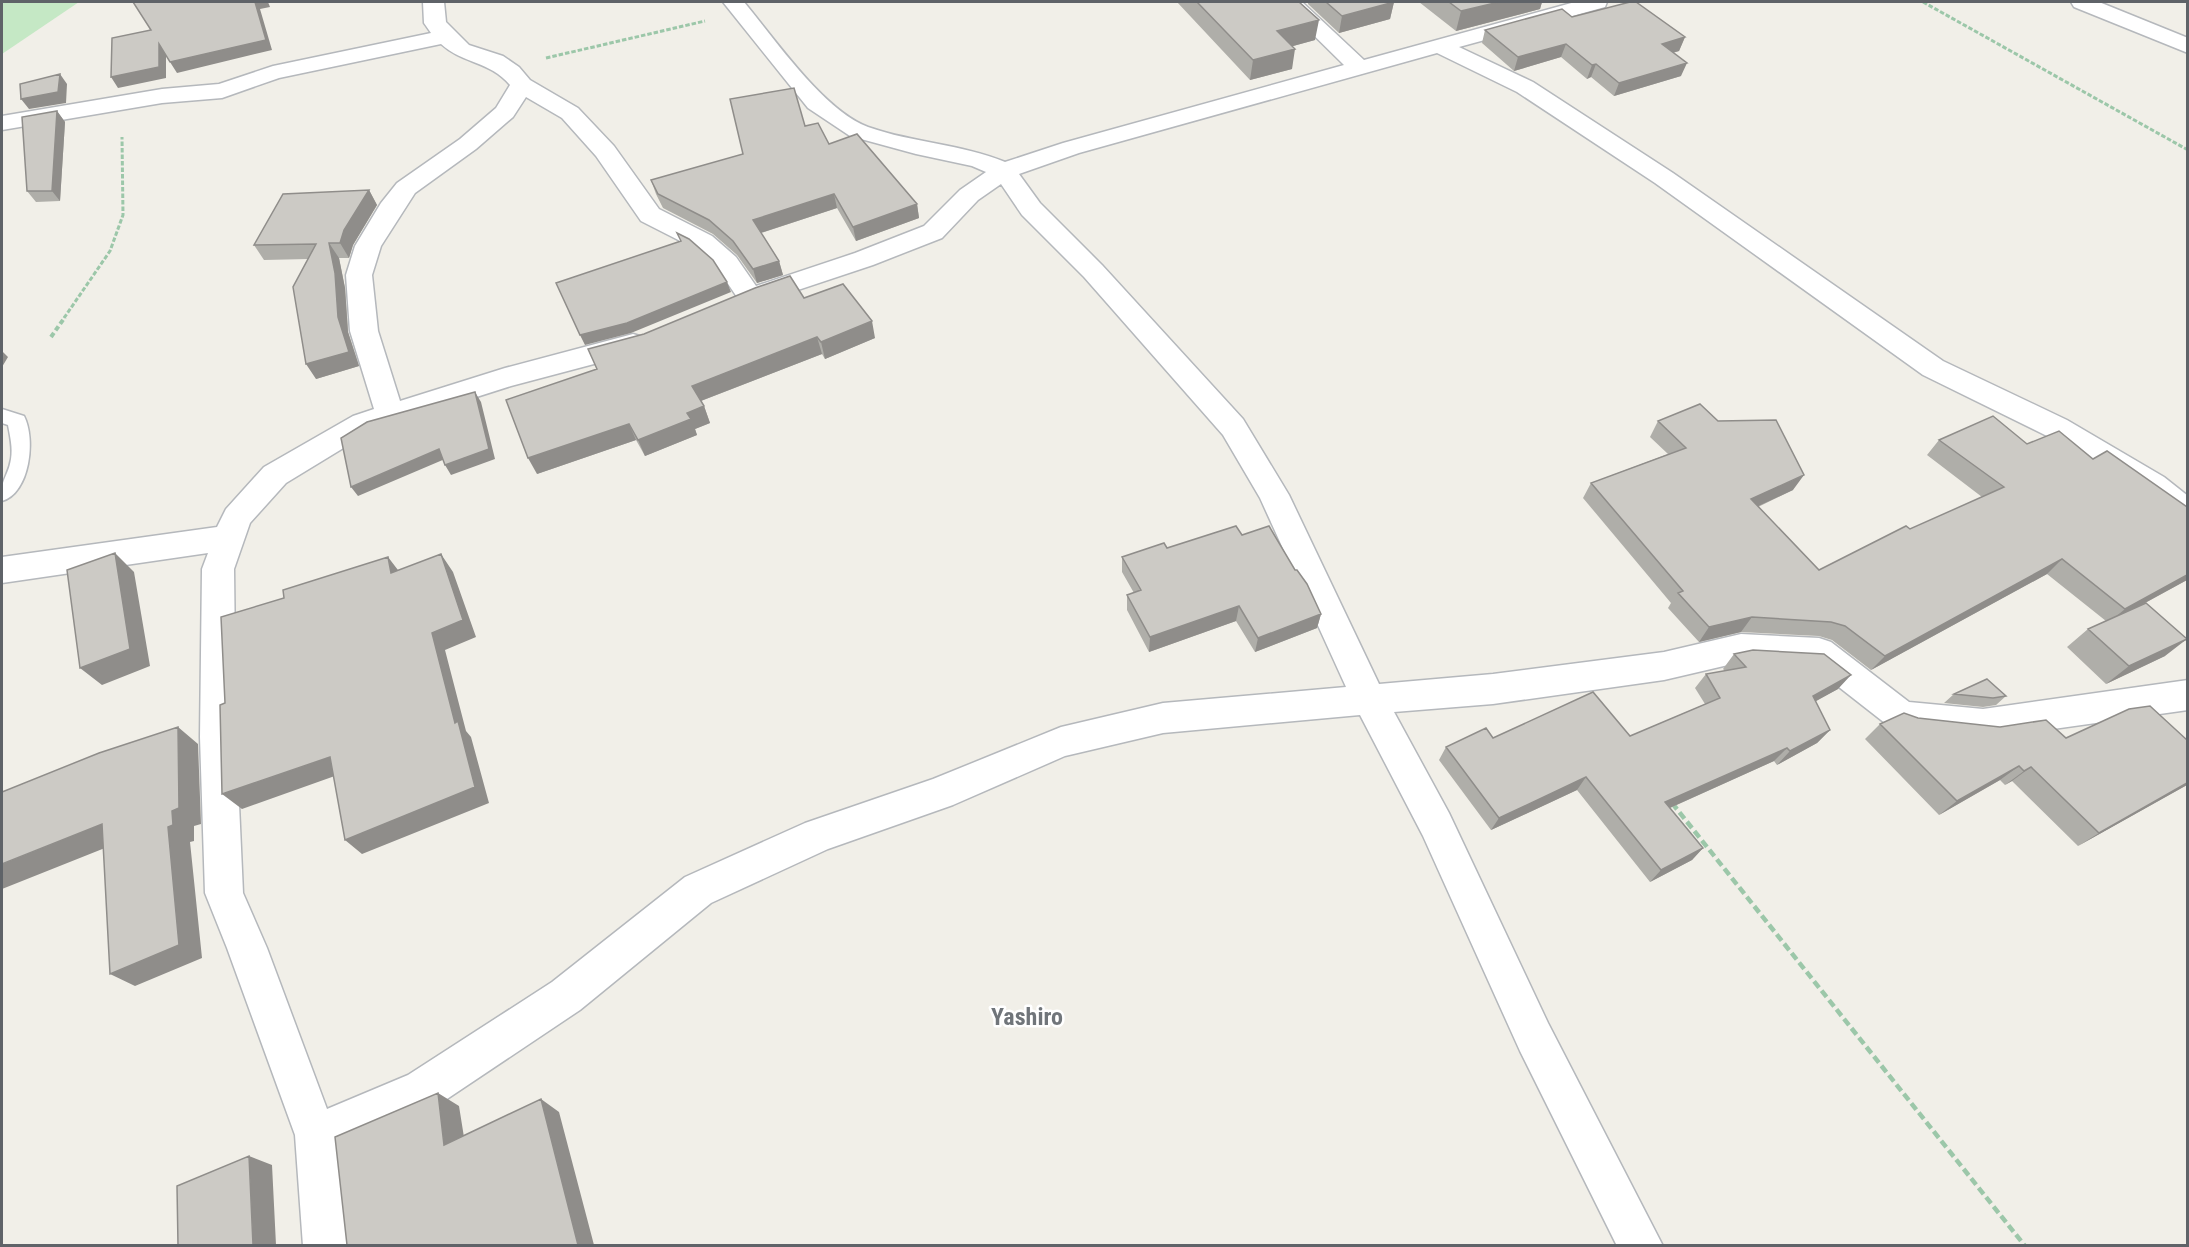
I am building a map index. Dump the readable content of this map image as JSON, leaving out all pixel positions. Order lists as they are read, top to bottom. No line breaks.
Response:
{"districts":["Yashiro"]}
